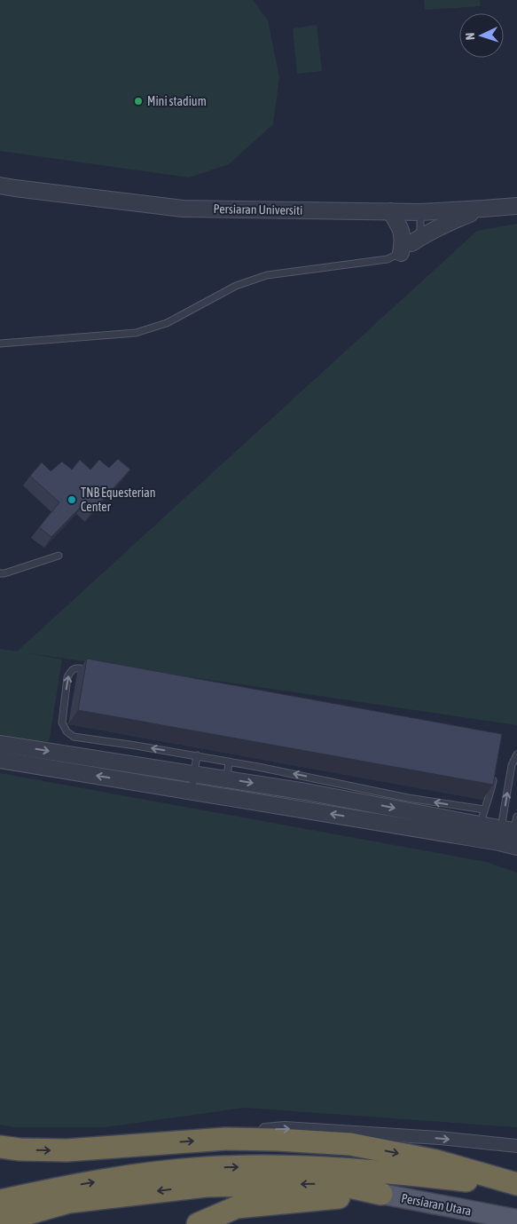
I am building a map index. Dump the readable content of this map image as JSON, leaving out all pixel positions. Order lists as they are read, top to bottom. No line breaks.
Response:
{"streets":{"main road":["Persiaran Utara"],"street":["Persiaran Universiti"]},"places":["Mini stadium","TNB Equesterian Center"],"north":"left"}
